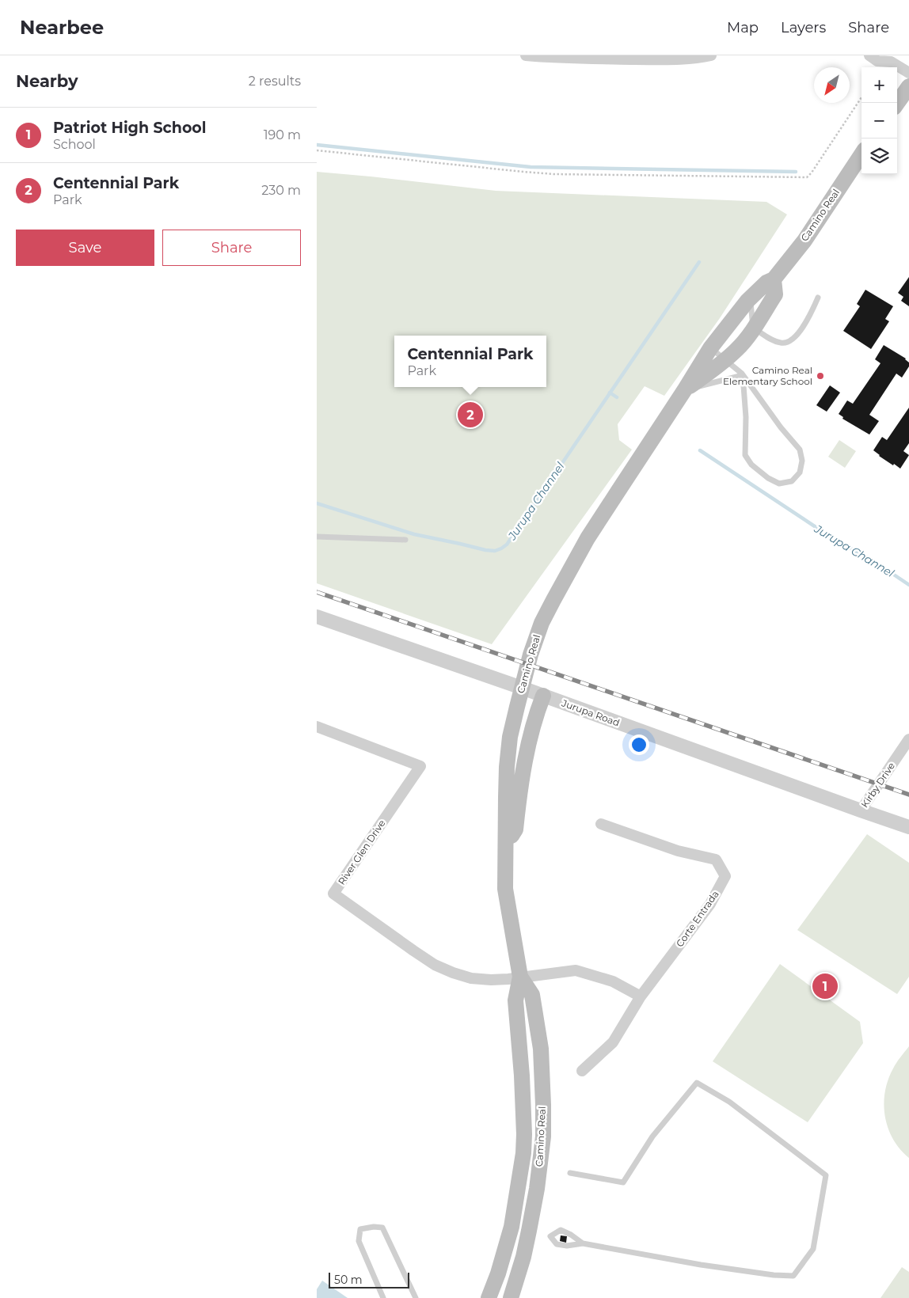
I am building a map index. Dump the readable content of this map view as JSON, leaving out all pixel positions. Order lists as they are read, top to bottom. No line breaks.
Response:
{"streets":{"main road":["Camino Real"],"street":["Jurupa Road","Kirby Drive","River Glen Drive","Corte Entrada"]},"crossings":[["Camino Real","Jurupa Road"],["Camino Real","River Glen Drive"],["Jurupa Road","Kirby Drive"]],"water":["Jurupa Channel"],"places":["Camino Real Elementary School"],"scale_bar":"50 m","north":"bottom left","page":{"header":"Nearbee","nav":["Map","Layers","Share"],"heading":["Nearby","2 results"],"map_buttons":["+","−"],"list":[{"mark":"1","name":"Patriot High School","note":"School","value":"190 m"},{"mark":"2","name":"Centennial Park","note":"Park","value":"230 m"}],"buttons":["Save","Share"],"popup":["Centennial Park","Park"],"pins":["2","1"],"scale":"50 m"}}
